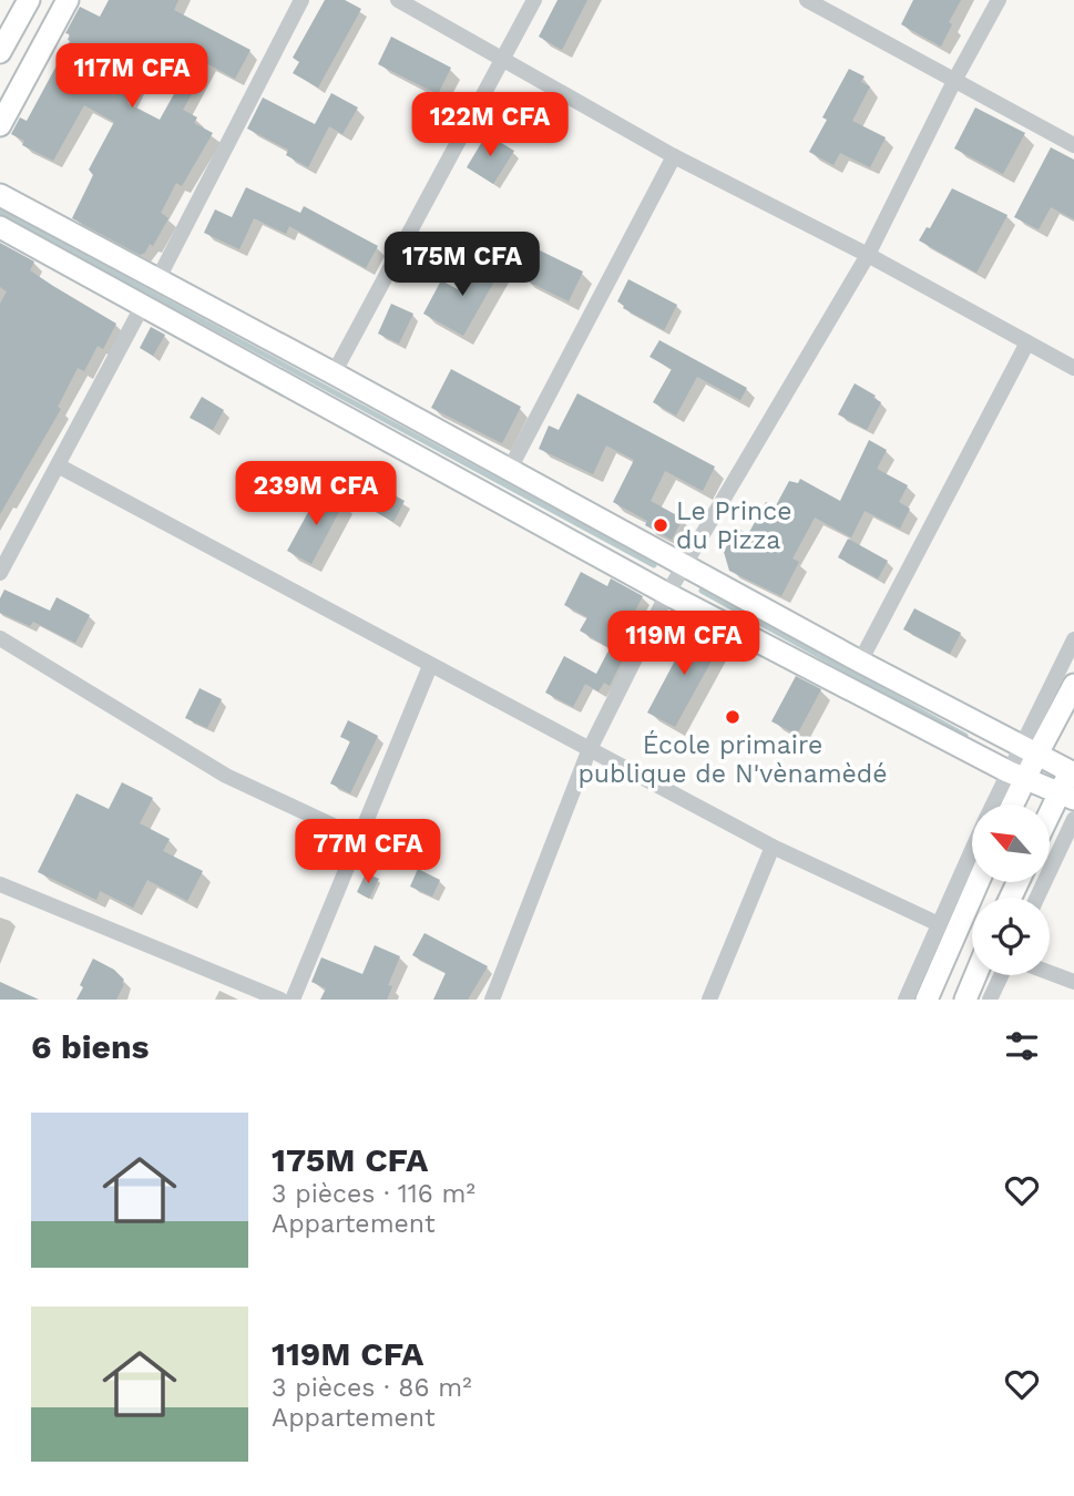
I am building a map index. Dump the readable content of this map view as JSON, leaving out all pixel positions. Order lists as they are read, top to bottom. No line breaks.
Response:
{"places":["Le Prince du Pizza","École primaire publique de N'vènamèdé"],"north":"top left","page":{"price":["117M CFA","122M CFA","175M CFA","239M CFA","119M CFA","77M CFA"],"heading":"6 biens","list":[{"name":"175M CFA","note":"3 pièces · 116 m² · Appartement"},{"name":"119M CFA","note":"3 pièces · 86 m² · Appartement"}]}}
